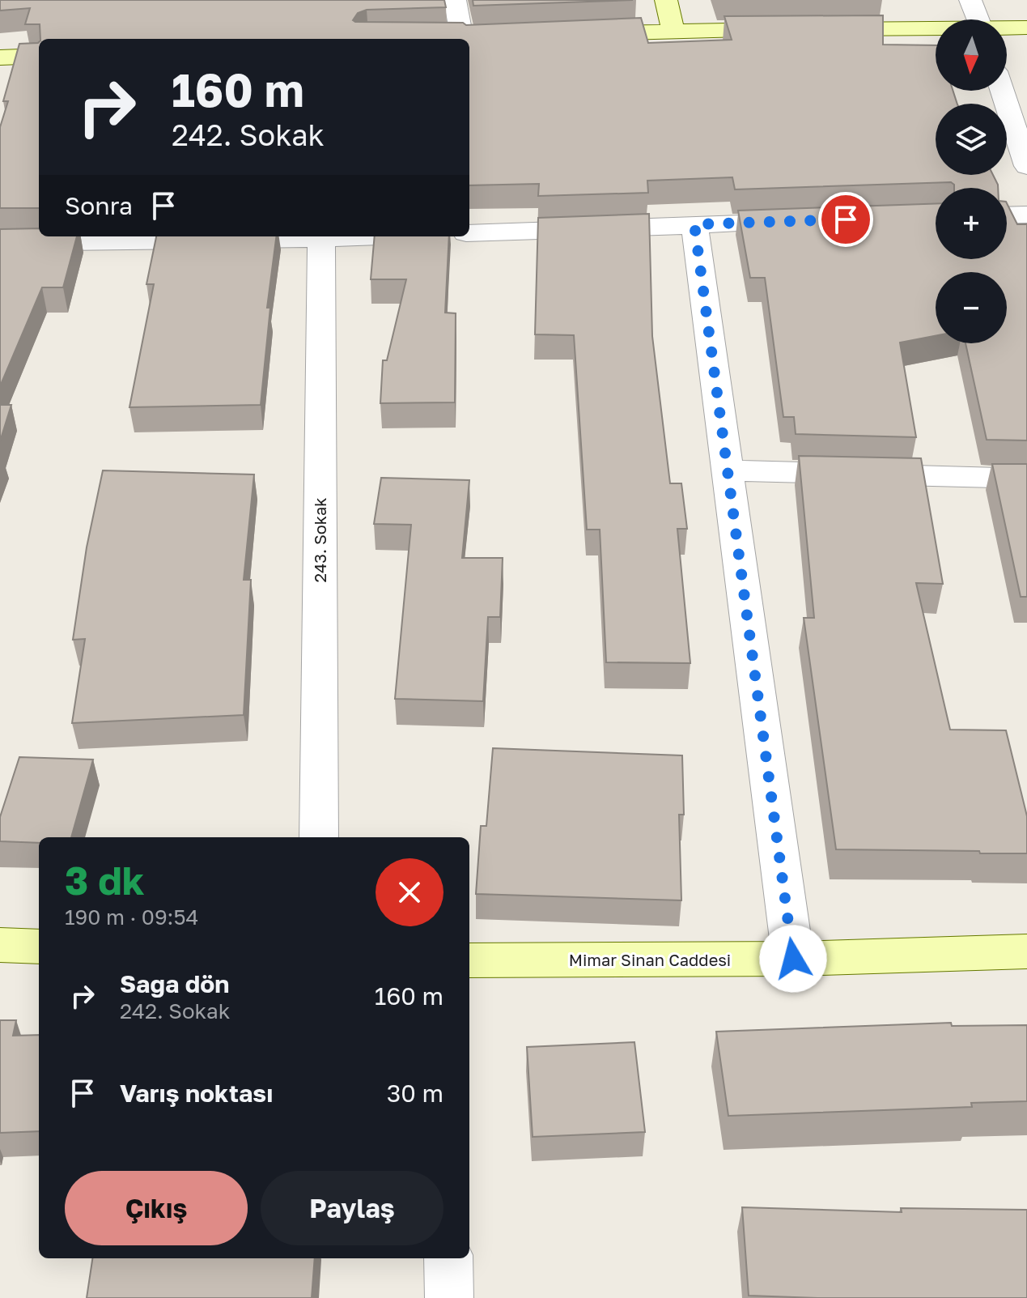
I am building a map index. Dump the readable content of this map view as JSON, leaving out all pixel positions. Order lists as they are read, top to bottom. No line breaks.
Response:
{"streets":{"street":["243. Sokak","Mimar Sinan Caddesi"]},"north":"bottom","page":{"map_buttons":["+","−"],"turn":["160 m","242. Sokak"],"then":"Sonra","heading":["3 dk","190 m · 09:54"],"list":[{"name":"Sağa dön","note":"242. Sokak","value":"160 m"},{"name":"Varış noktası","value":"30 m"}],"buttons":["Çıkış","Paylaş"]}}
